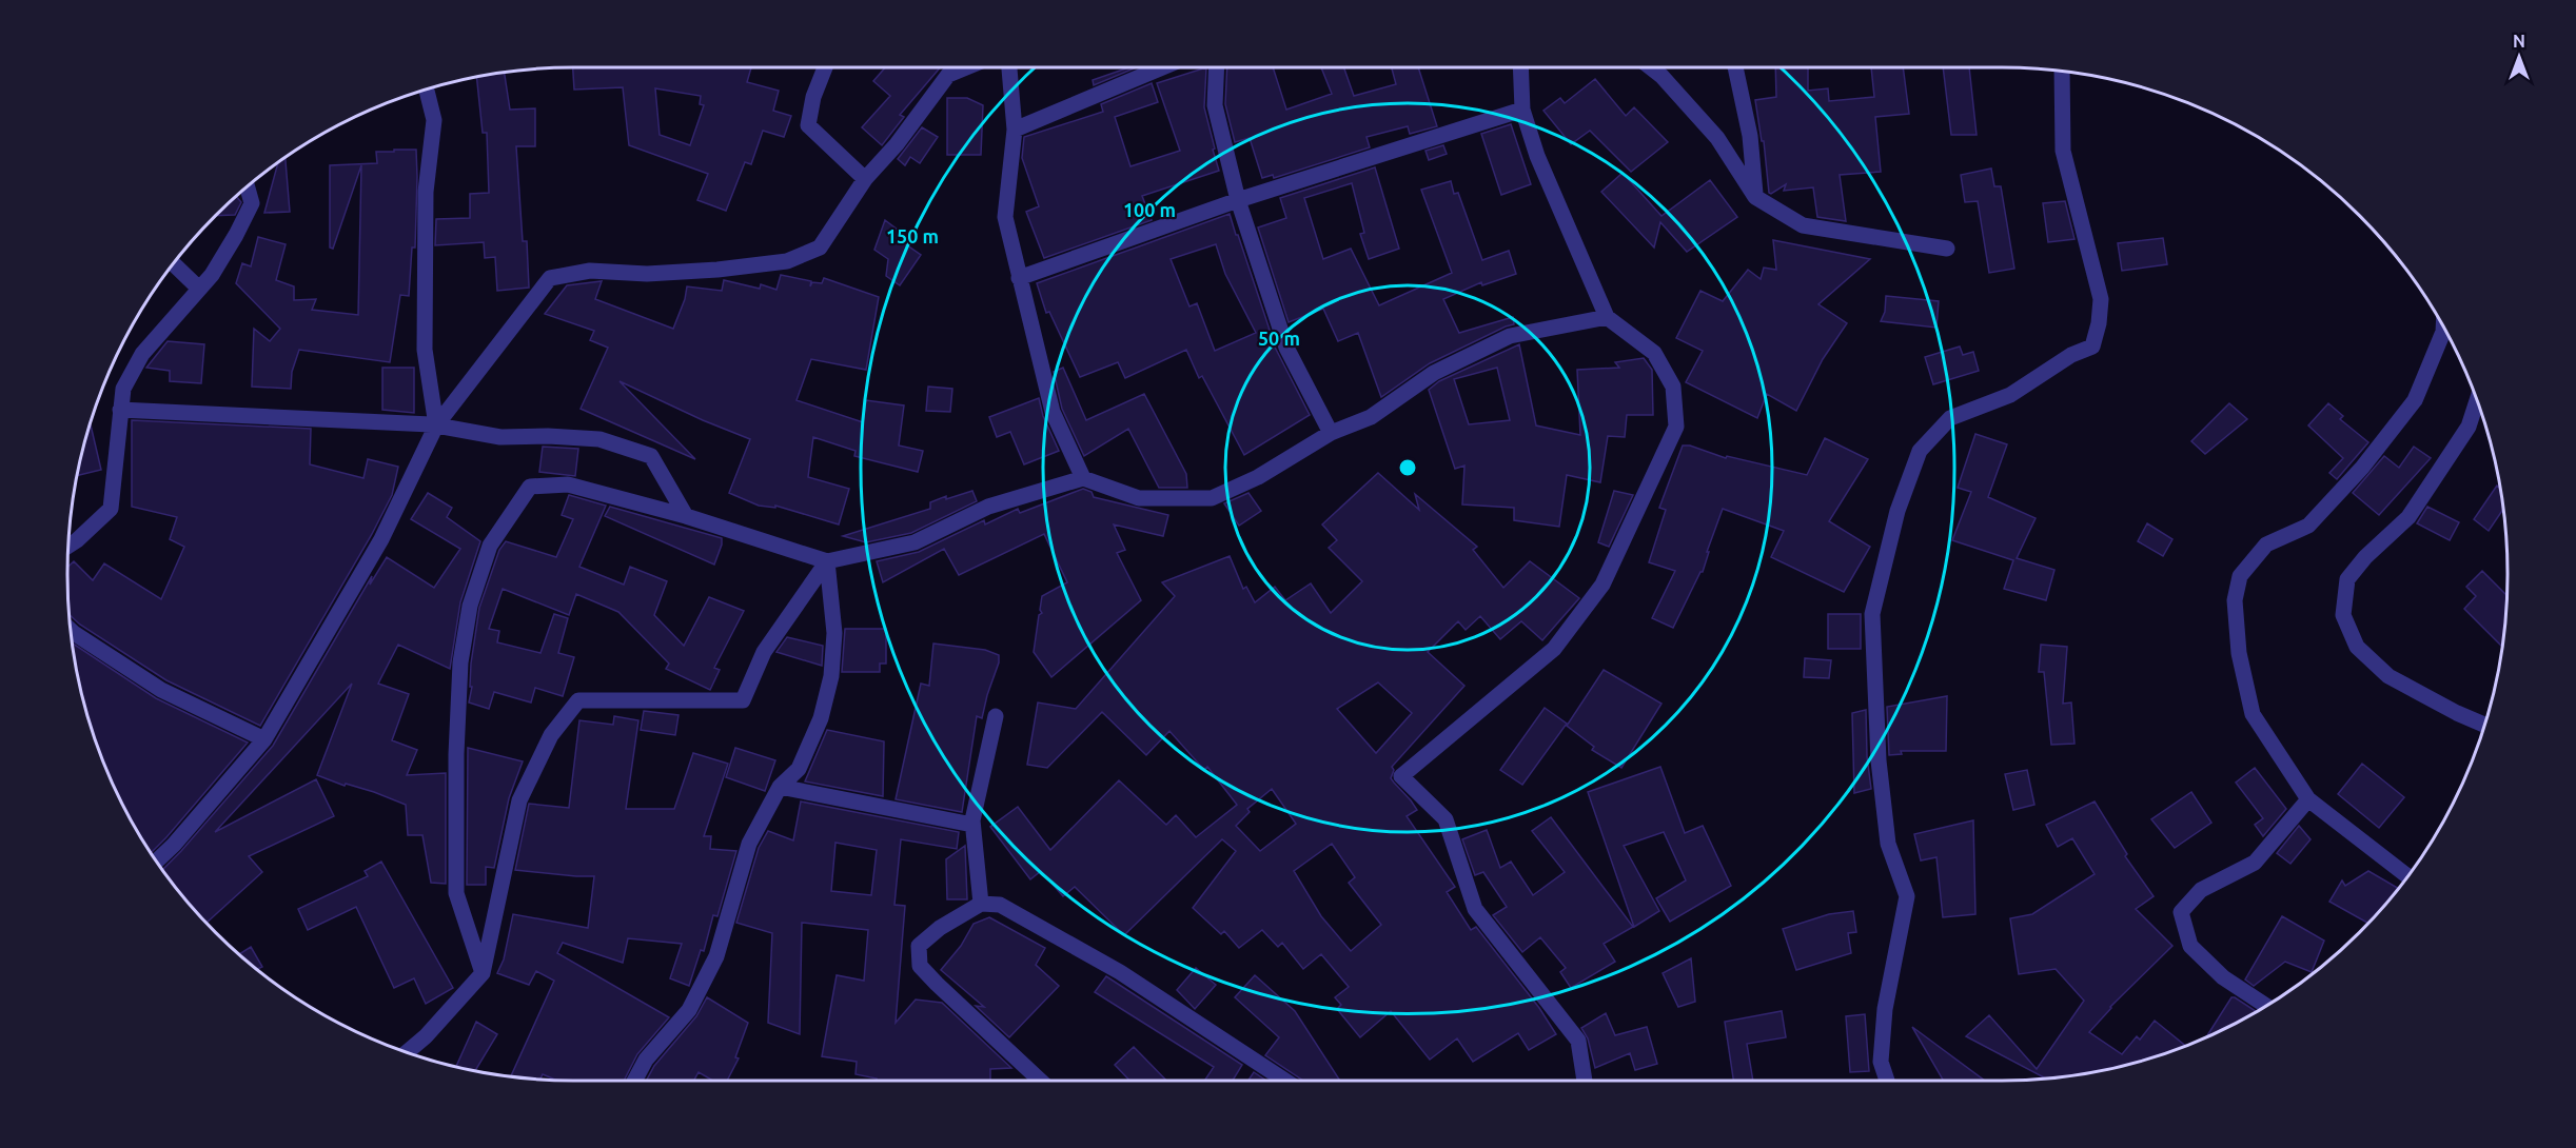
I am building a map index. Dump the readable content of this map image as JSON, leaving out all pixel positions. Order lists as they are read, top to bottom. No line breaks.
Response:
{"north":"top","rings":["100 m","150 m","50 m"]}
